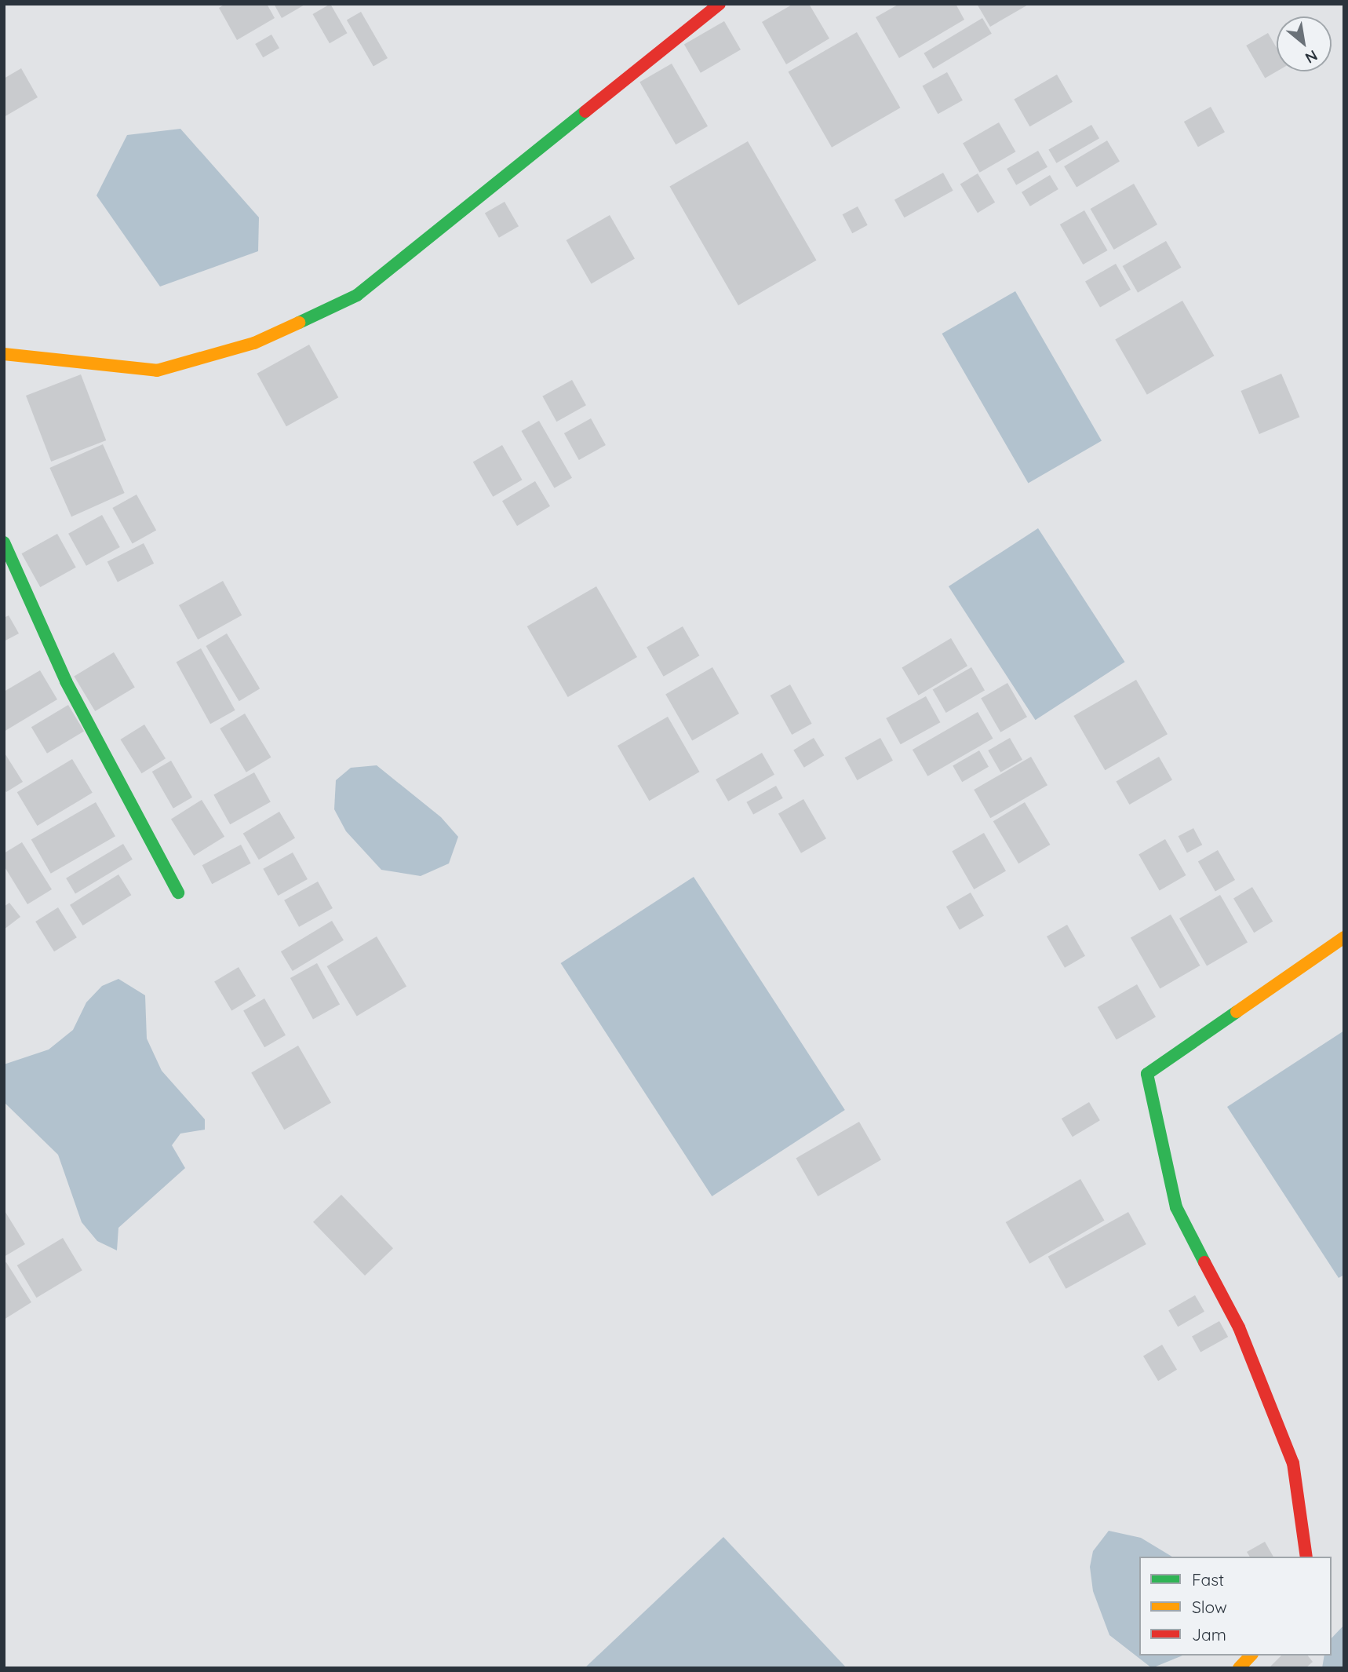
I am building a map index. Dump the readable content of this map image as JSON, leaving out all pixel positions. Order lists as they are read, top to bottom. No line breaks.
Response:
{"legend":["Fast","Slow","Jam"],"north":"bottom right"}
